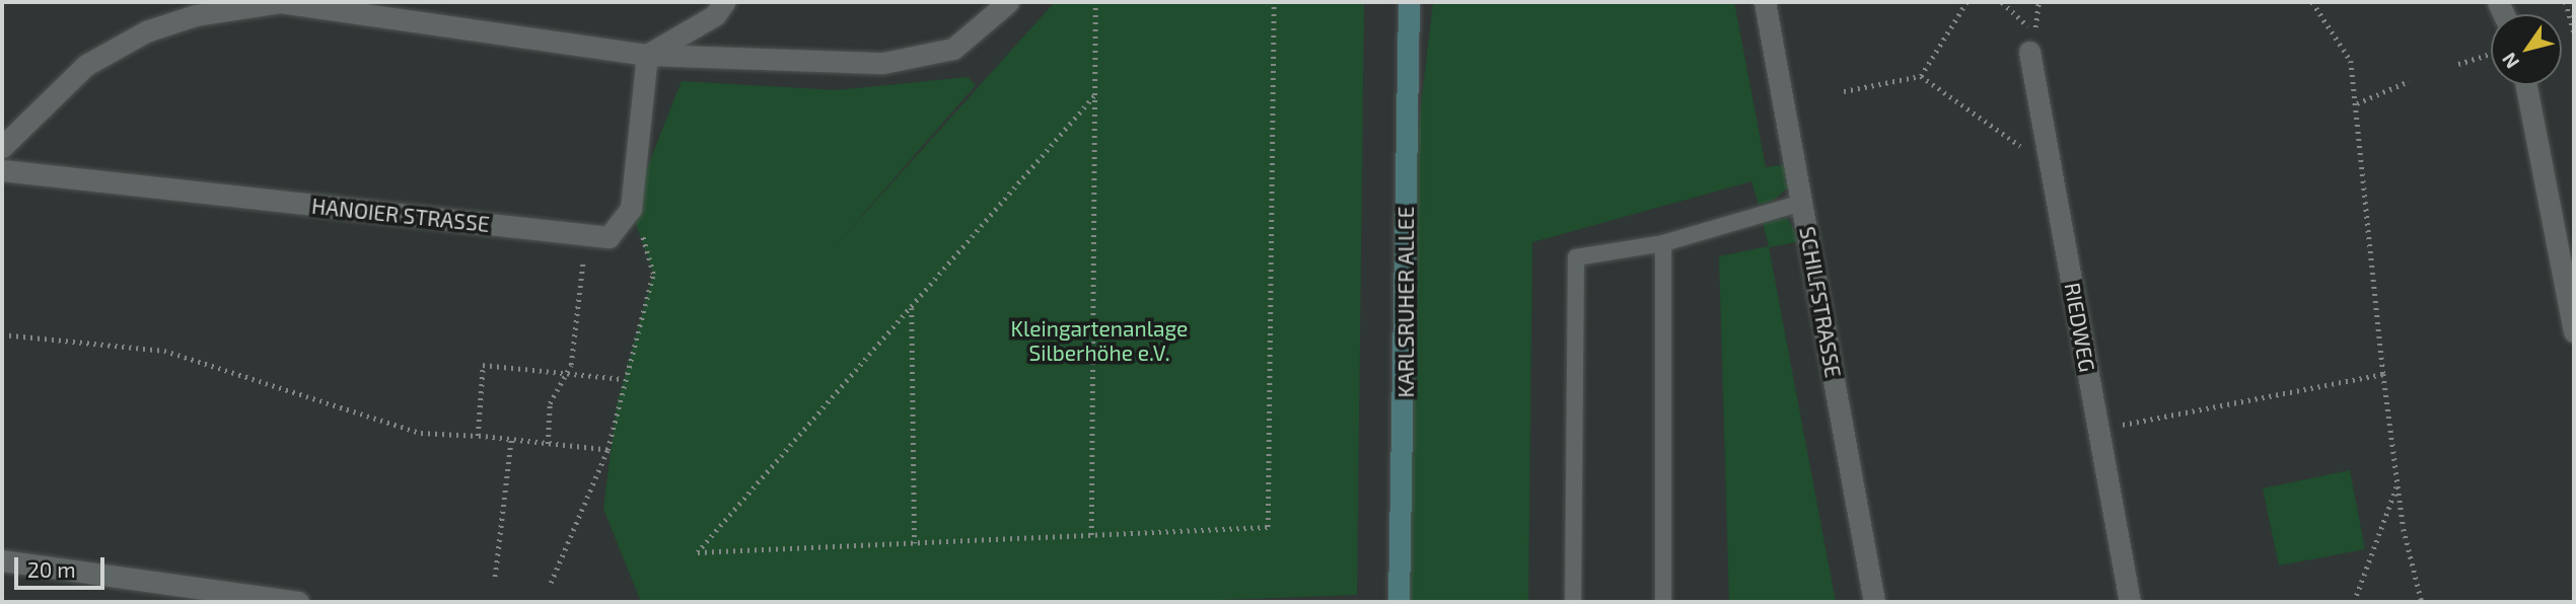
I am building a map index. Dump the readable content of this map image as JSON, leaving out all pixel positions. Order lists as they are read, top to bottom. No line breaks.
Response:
{"streets":{"street":["HANOIER STRASSE","KARLSRUHER ALLEE","SCHILFSTRASSE","RIEDWEG"]},"parks":["Kleingartenanlage Silberhöhe e.V."],"scale_bar":"20 m","north":"bottom left"}
